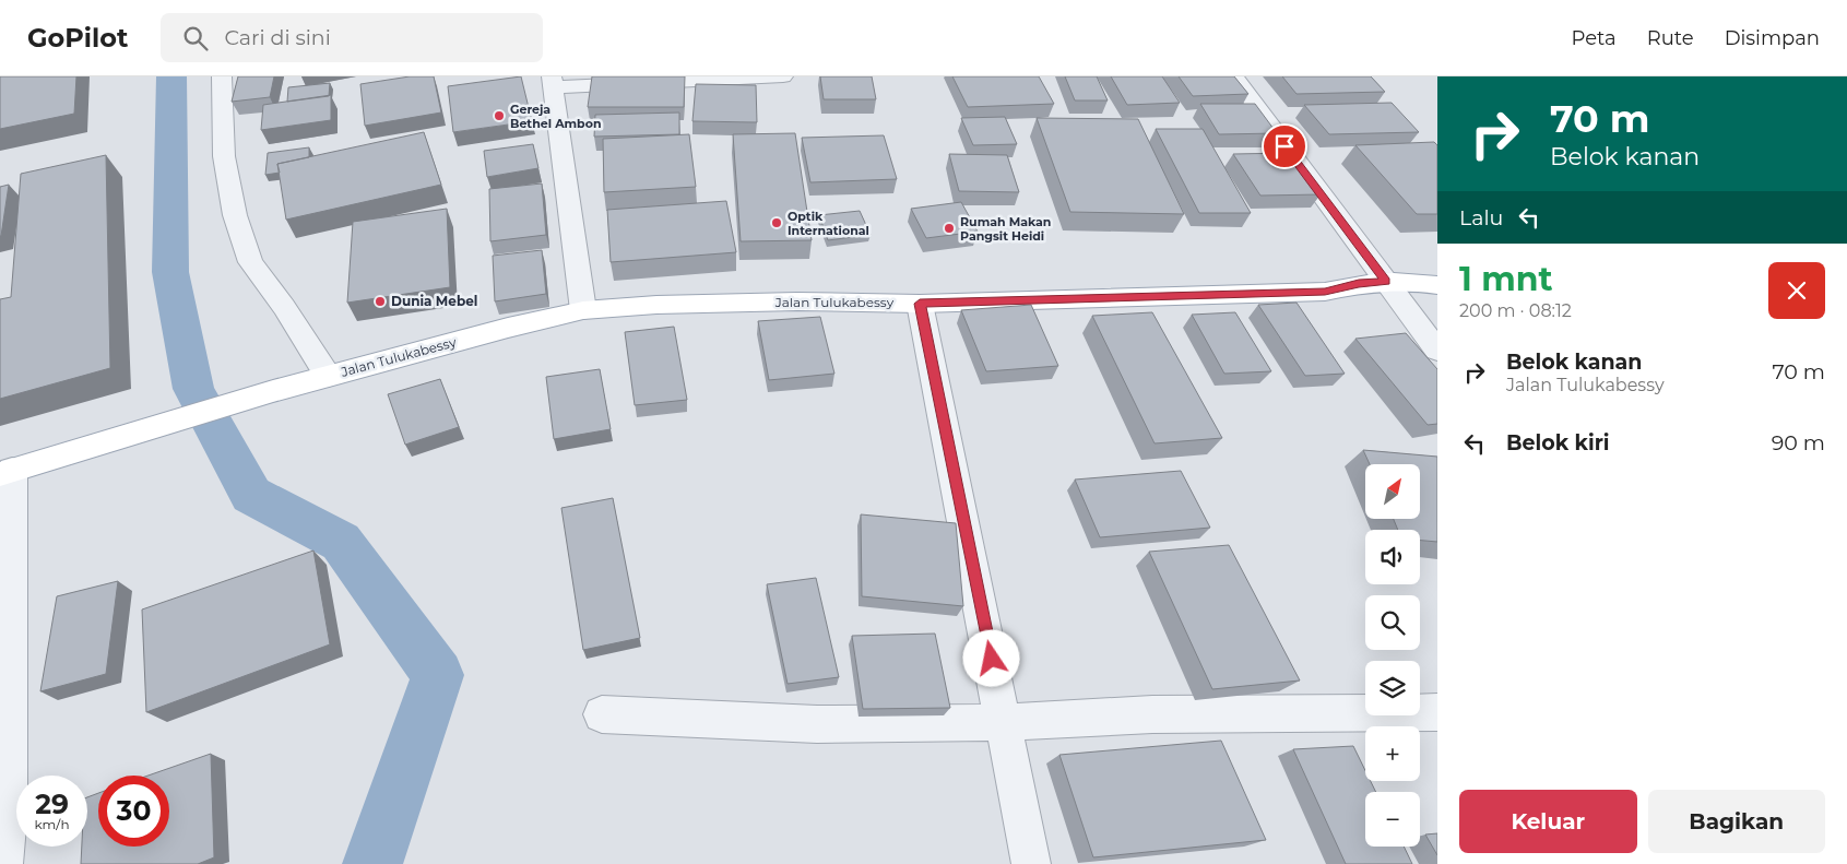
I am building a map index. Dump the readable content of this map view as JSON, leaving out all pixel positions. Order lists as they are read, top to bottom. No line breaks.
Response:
{"streets":{"main road":["Jalan Tulukabessy"]},"places":["Gereja Bethel Ambon","Optik International","Rumah Makan Pangsit Heidi","Dunia Mebel"],"north":"top right","page":{"header":"GoPilot","search":"Cari di sini","nav":["Peta","Rute","Disimpan"],"turn":["70 m","Belok kanan"],"then":"Lalu","heading":["1 mnt","200 m · 08:12"],"list":[{"name":"Belok kanan","note":"Jalan Tulukabessy","value":"70 m"},{"name":"Belok kiri","value":"90 m"}],"map_buttons":["+","−"],"speed":"29 km/h","limit":"30","buttons":["Keluar","Bagikan"]}}
